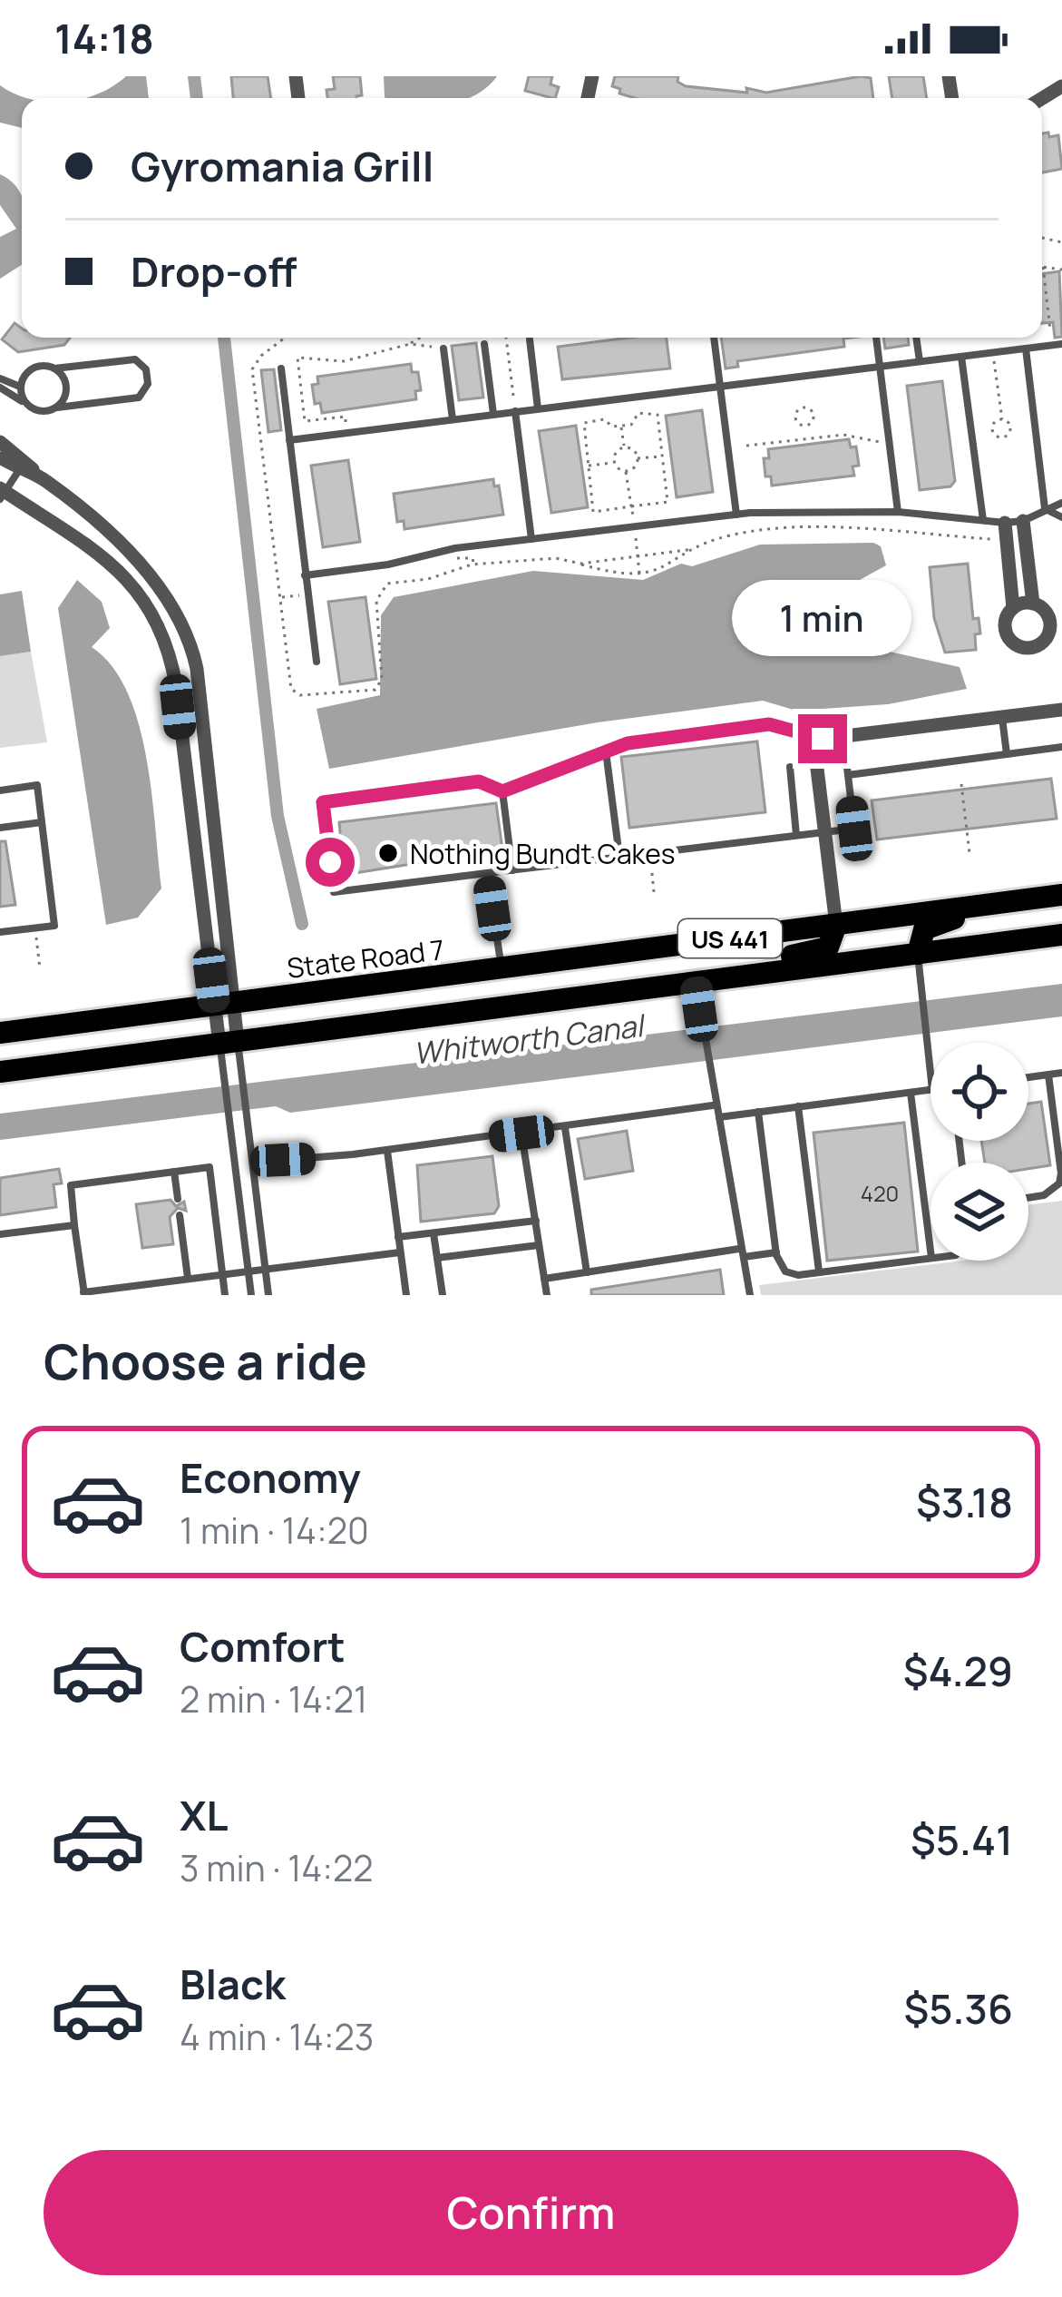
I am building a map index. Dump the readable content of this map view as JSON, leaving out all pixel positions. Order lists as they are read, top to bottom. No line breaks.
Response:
{"streets":{"main road":["US 441","State Road 7"]},"water":["Whitworth Canal"],"places":["Nothing Bundt Cakes"],"house_numbers":["420"],"page":{"status":"14:18","banner":["Gyromania Grill","Drop-off"],"bubble":"1 min","heading":"Choose a ride","list":[{"name":"Economy","note":"1 min · 14:20","value":"$3.18"},{"name":"Comfort","note":"2 min · 14:21","value":"$4.29"},{"name":"XL","note":"3 min · 14:22","value":"$5.41"},{"name":"Black","note":"4 min · 14:23","value":"$5.36"}],"buttons":"Confirm"}}
